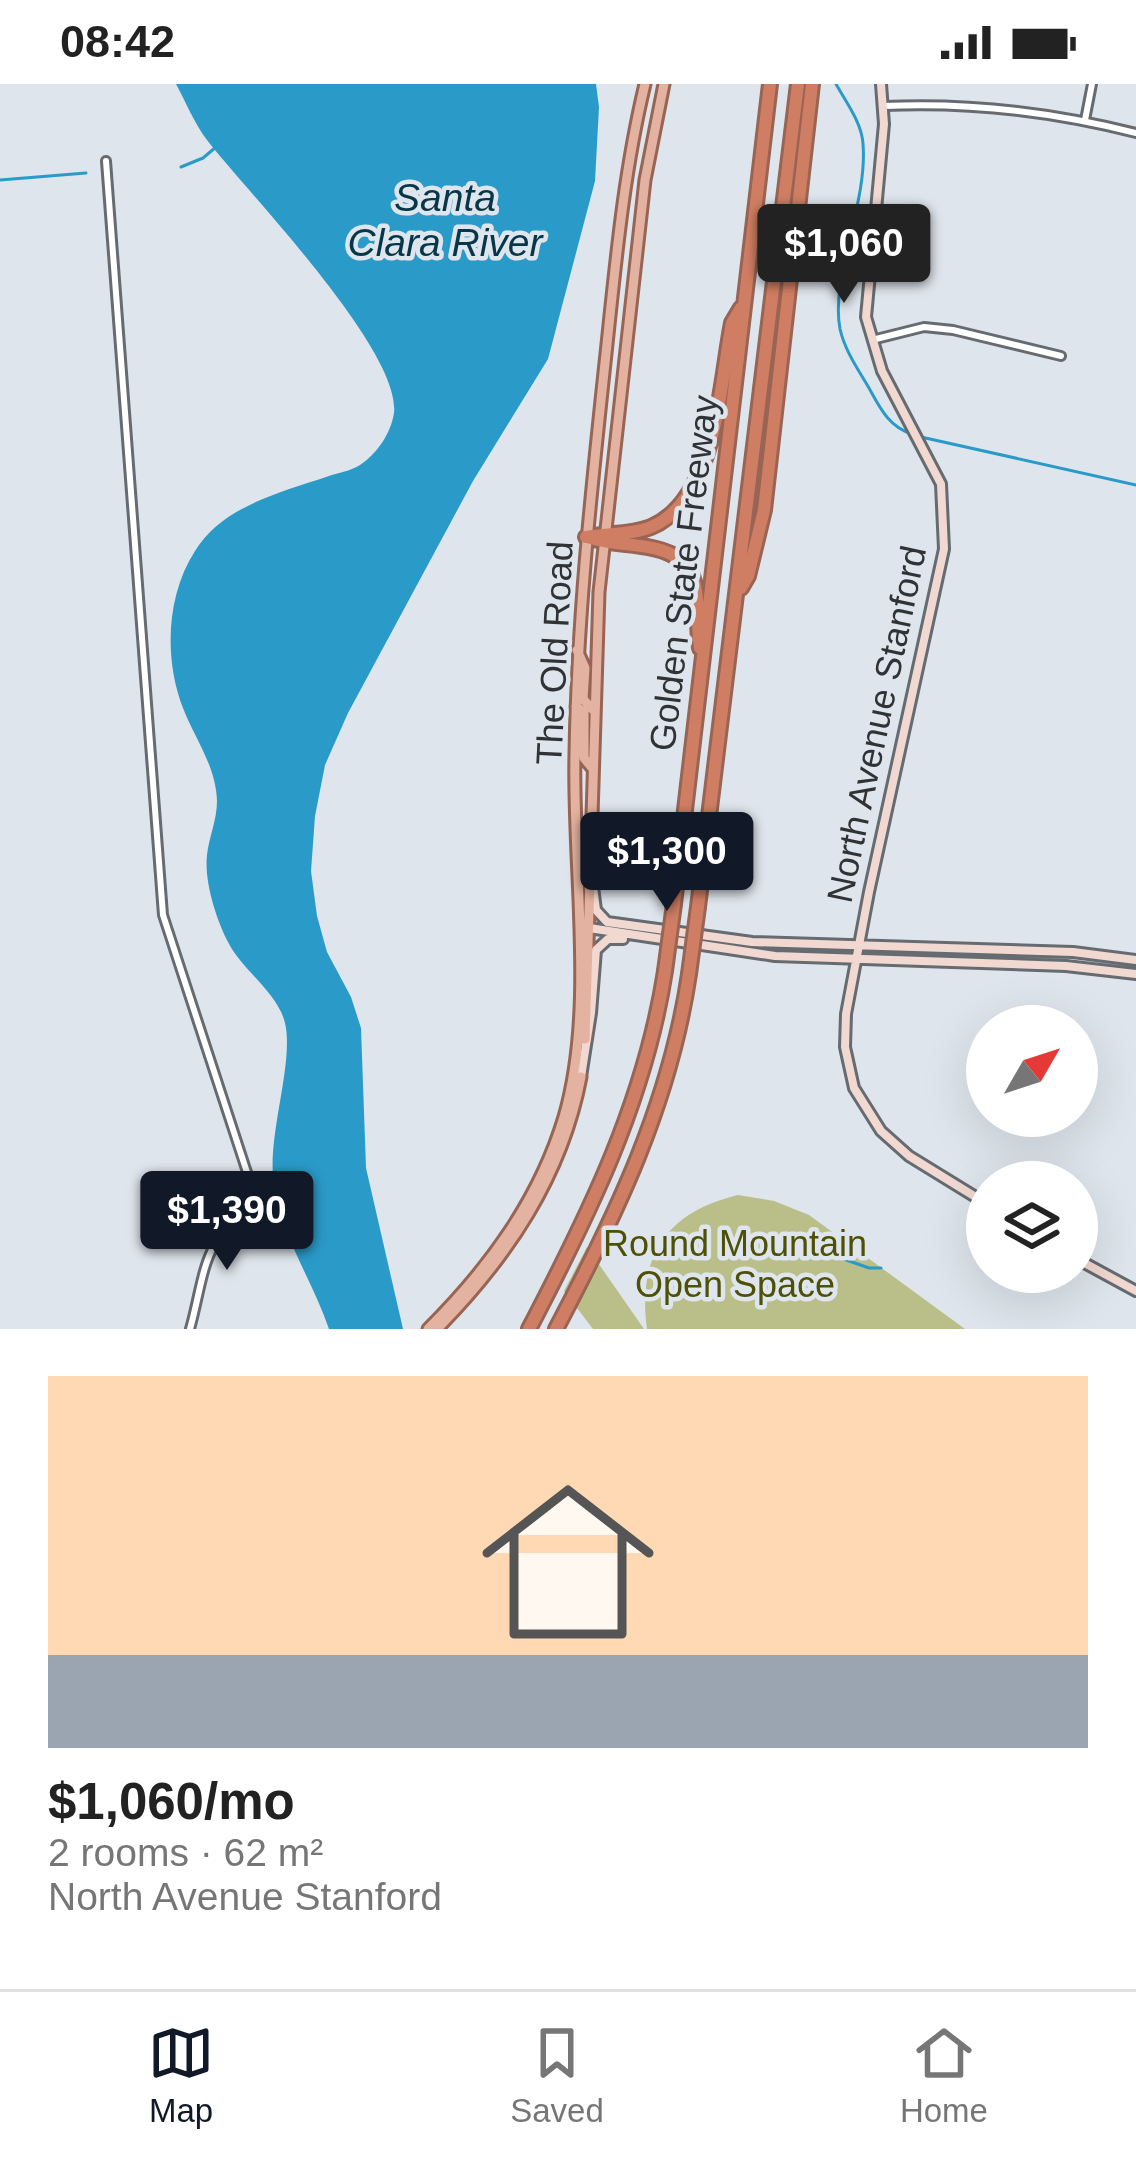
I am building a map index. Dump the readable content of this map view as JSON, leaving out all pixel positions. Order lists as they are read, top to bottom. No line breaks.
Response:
{"streets":{"highway":["Golden State Freeway"],"main road":["The Old Road","North Avenue Stanford"]},"water":["Santa Clara River"],"parks":["Round Mountain Open Space"],"north":"top right","page":{"status":"08:42","price":["$1,060","$1,300","$1,390"],"list":[{"name":"$1,060/mo","note":"2 rooms · 62 m² · North Avenue Stanford"}],"tabs":["Map","Saved","Home"]}}
